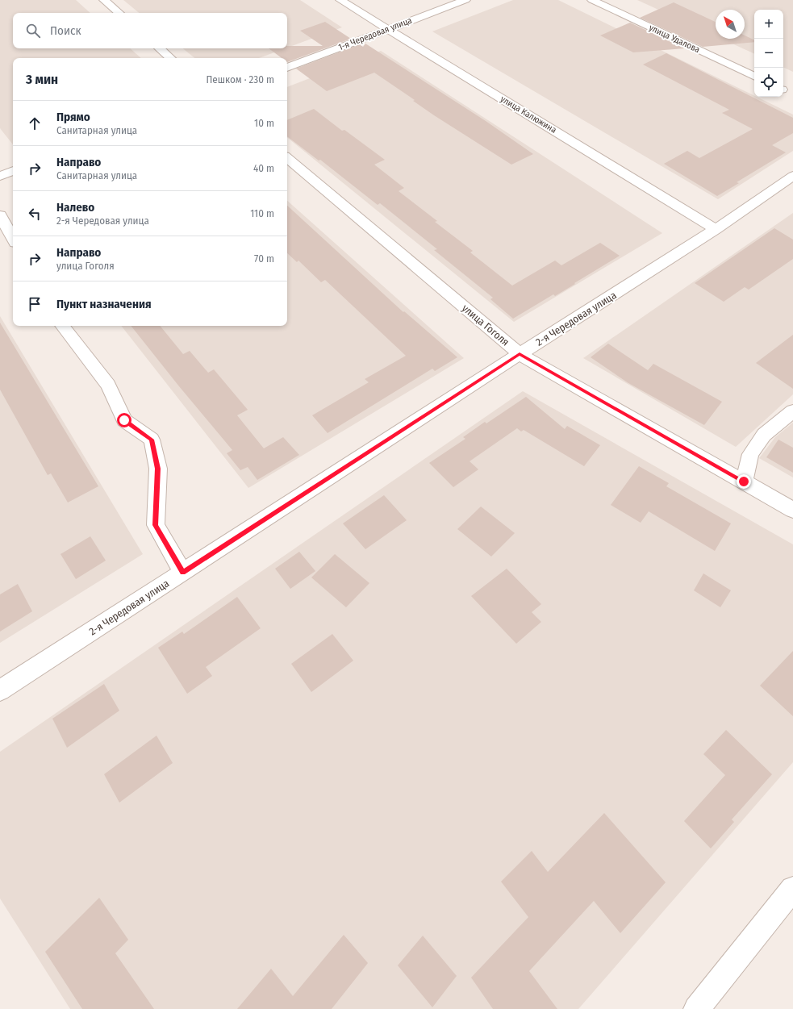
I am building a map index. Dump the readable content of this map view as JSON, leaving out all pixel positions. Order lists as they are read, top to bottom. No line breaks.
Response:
{"streets":{"street":["1-я Чередовая улица","улица Удалова","улица Калюжина","2-я Чередовая улица","улица Гоголя"]},"crossings":[["1-я Чередовая улица","улица Калюжина"],["улица Калюжина","2-я Чередовая улица"],["2-я Чередовая улица","улица Гоголя"]],"north":"top left","page":{"map_buttons":["+","−"],"search":"Поиск","heading":["3 мин","Пешком · 230 m"],"list":[["Прямо","Санитарная улица","10 m"],["Направо","Санитарная улица","40 m"],["Налево","2-я Чередовая улица","110 m"],["Направо","улица Гоголя","70 m"],"Пункт назначения"]}}
